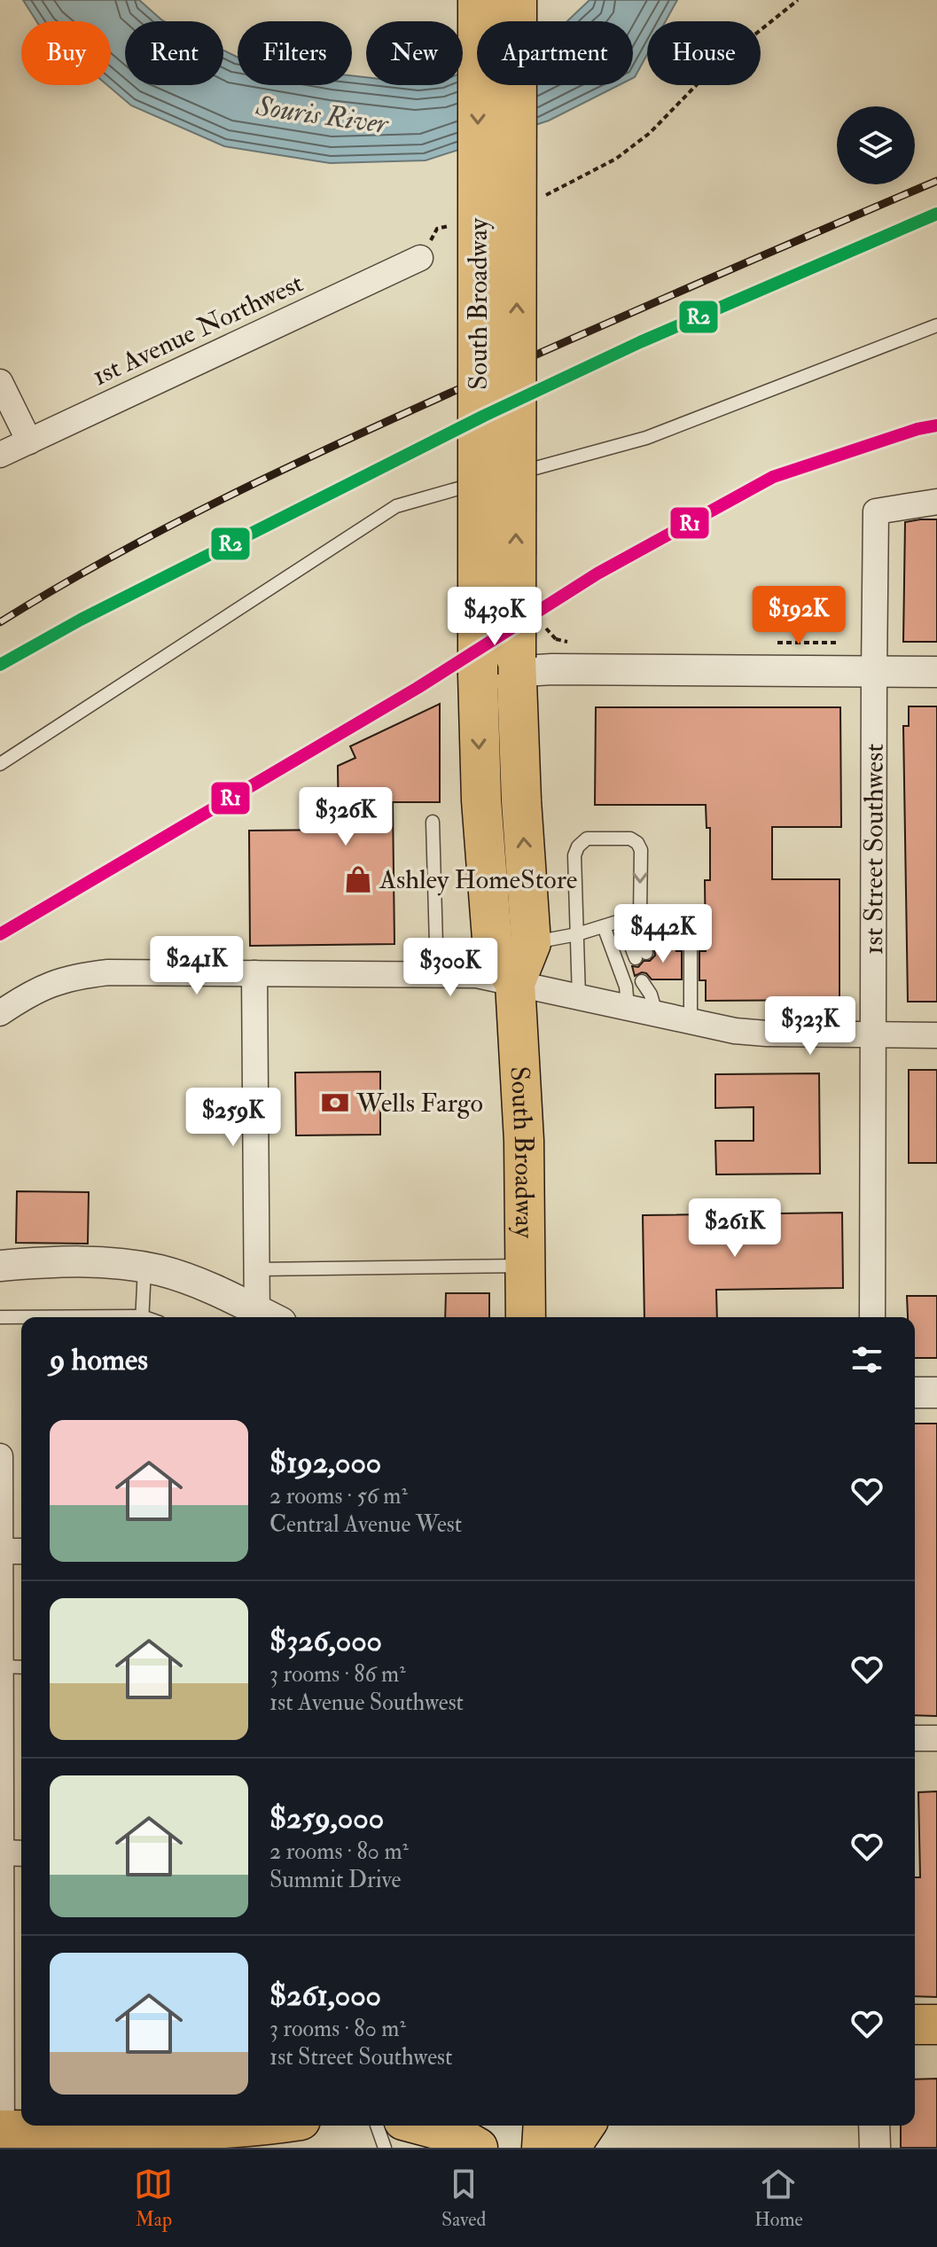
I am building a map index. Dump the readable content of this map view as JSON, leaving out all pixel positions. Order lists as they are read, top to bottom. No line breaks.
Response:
{"streets":{"main road":["South Broadway"],"street":["1st Avenue Northwest","1st Street Southwest"]},"water":["Souris River"],"places":{"shop":["Ashley HomeStore"],"bank":["Wells Fargo"]},"lines":["transit line R2","transit line R1"],"page":{"chip":["Buy","Rent","Filters","New","Apartment","House"],"price":["$192K","$430K","$326K","$442K","$241K","$300K","$323K","$259K","$261K"],"heading":"9 homes","list":[{"name":"$192,000","note":"2 rooms · 56 m² · Central Avenue West"},{"name":"$326,000","note":"3 rooms · 86 m² · 1st Avenue Southwest"},{"name":"$259,000","note":"2 rooms · 80 m² · Summit Drive"},{"name":"$261,000","note":"3 rooms · 80 m² · 1st Street Southwest"}],"tabs":["Map","Saved","Home"]}}
